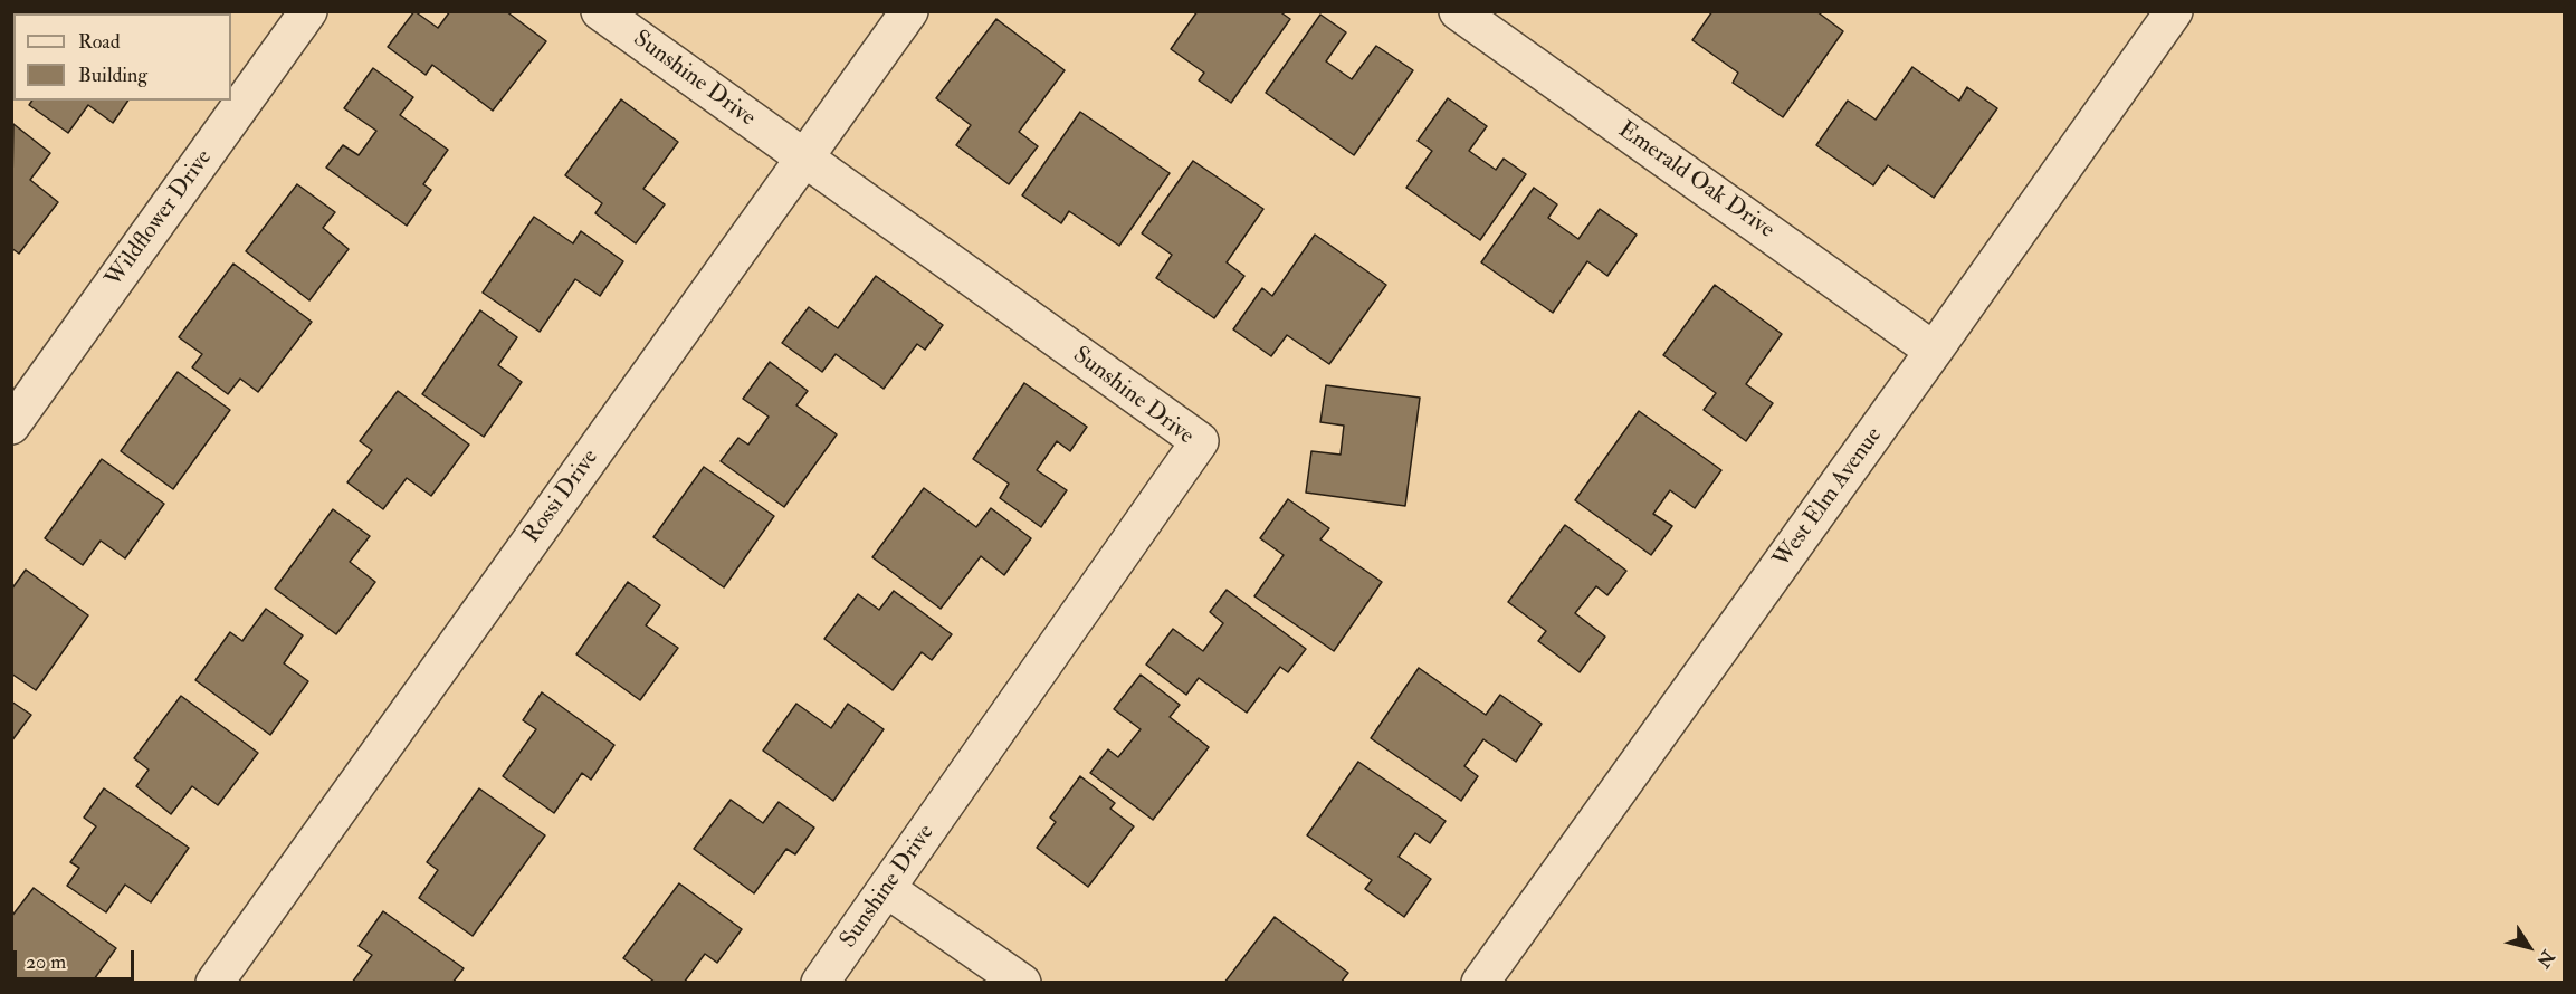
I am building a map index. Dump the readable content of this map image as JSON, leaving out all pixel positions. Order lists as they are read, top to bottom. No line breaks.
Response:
{"streets":{"street":["Sunshine Drive","Emerald Oak Drive","Wildflower Drive","Rossi Drive","West Elm Avenue"]},"crossings":[["Sunshine Drive","Rossi Drive"],["Emerald Oak Drive","West Elm Avenue"]],"legend":["Road","Building"],"scale_bar":"20 m","north":"bottom right"}
